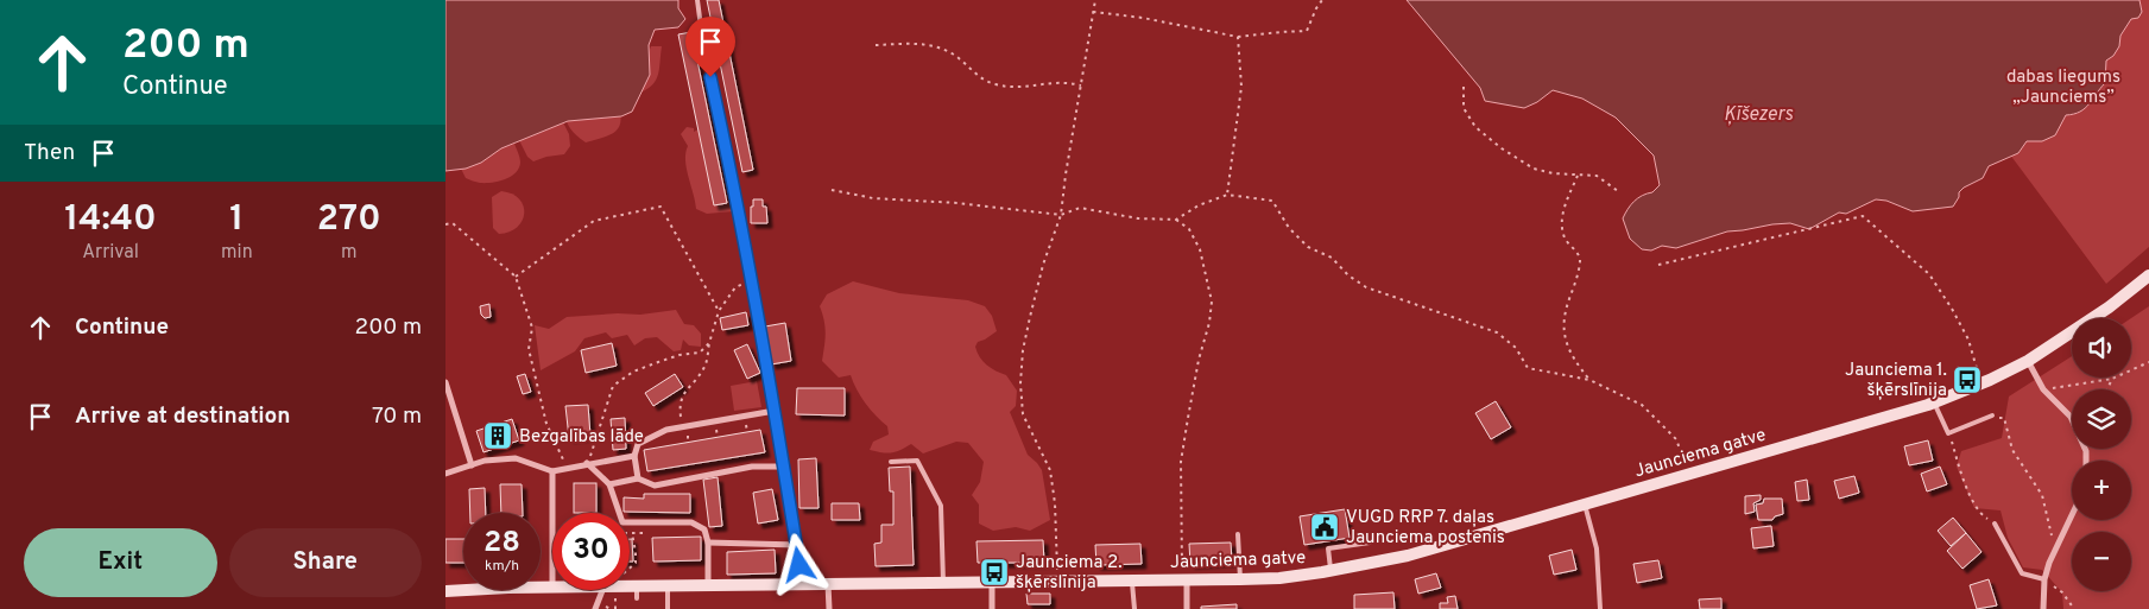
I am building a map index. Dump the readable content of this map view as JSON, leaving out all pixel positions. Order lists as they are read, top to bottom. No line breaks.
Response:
{"streets":{"main road":["Jaunciema gatve"]},"water":["Ķīšezers"],"parks":["dabas liegums „Jaunciems”"],"places":{"bus stop":["Jaunciema 1. šķērslīnija","Jaunciema 2. šķērslīnija"],"building":["Bezgalības lāde"],"public building":["VUGD RRP 7. daļas Jaunciema postenis"]},"page":{"turn":["200 m","Continue"],"then":"Then","eta":["14:40","Arrival","1","min","270","m"],"list":[{"name":"Continue","value":"200 m"},{"name":"Arrive at destination","value":"70 m"}],"map_buttons":["+","−"],"speed":"28 km/h","limit":"30","buttons":["Exit","Share"]}}
